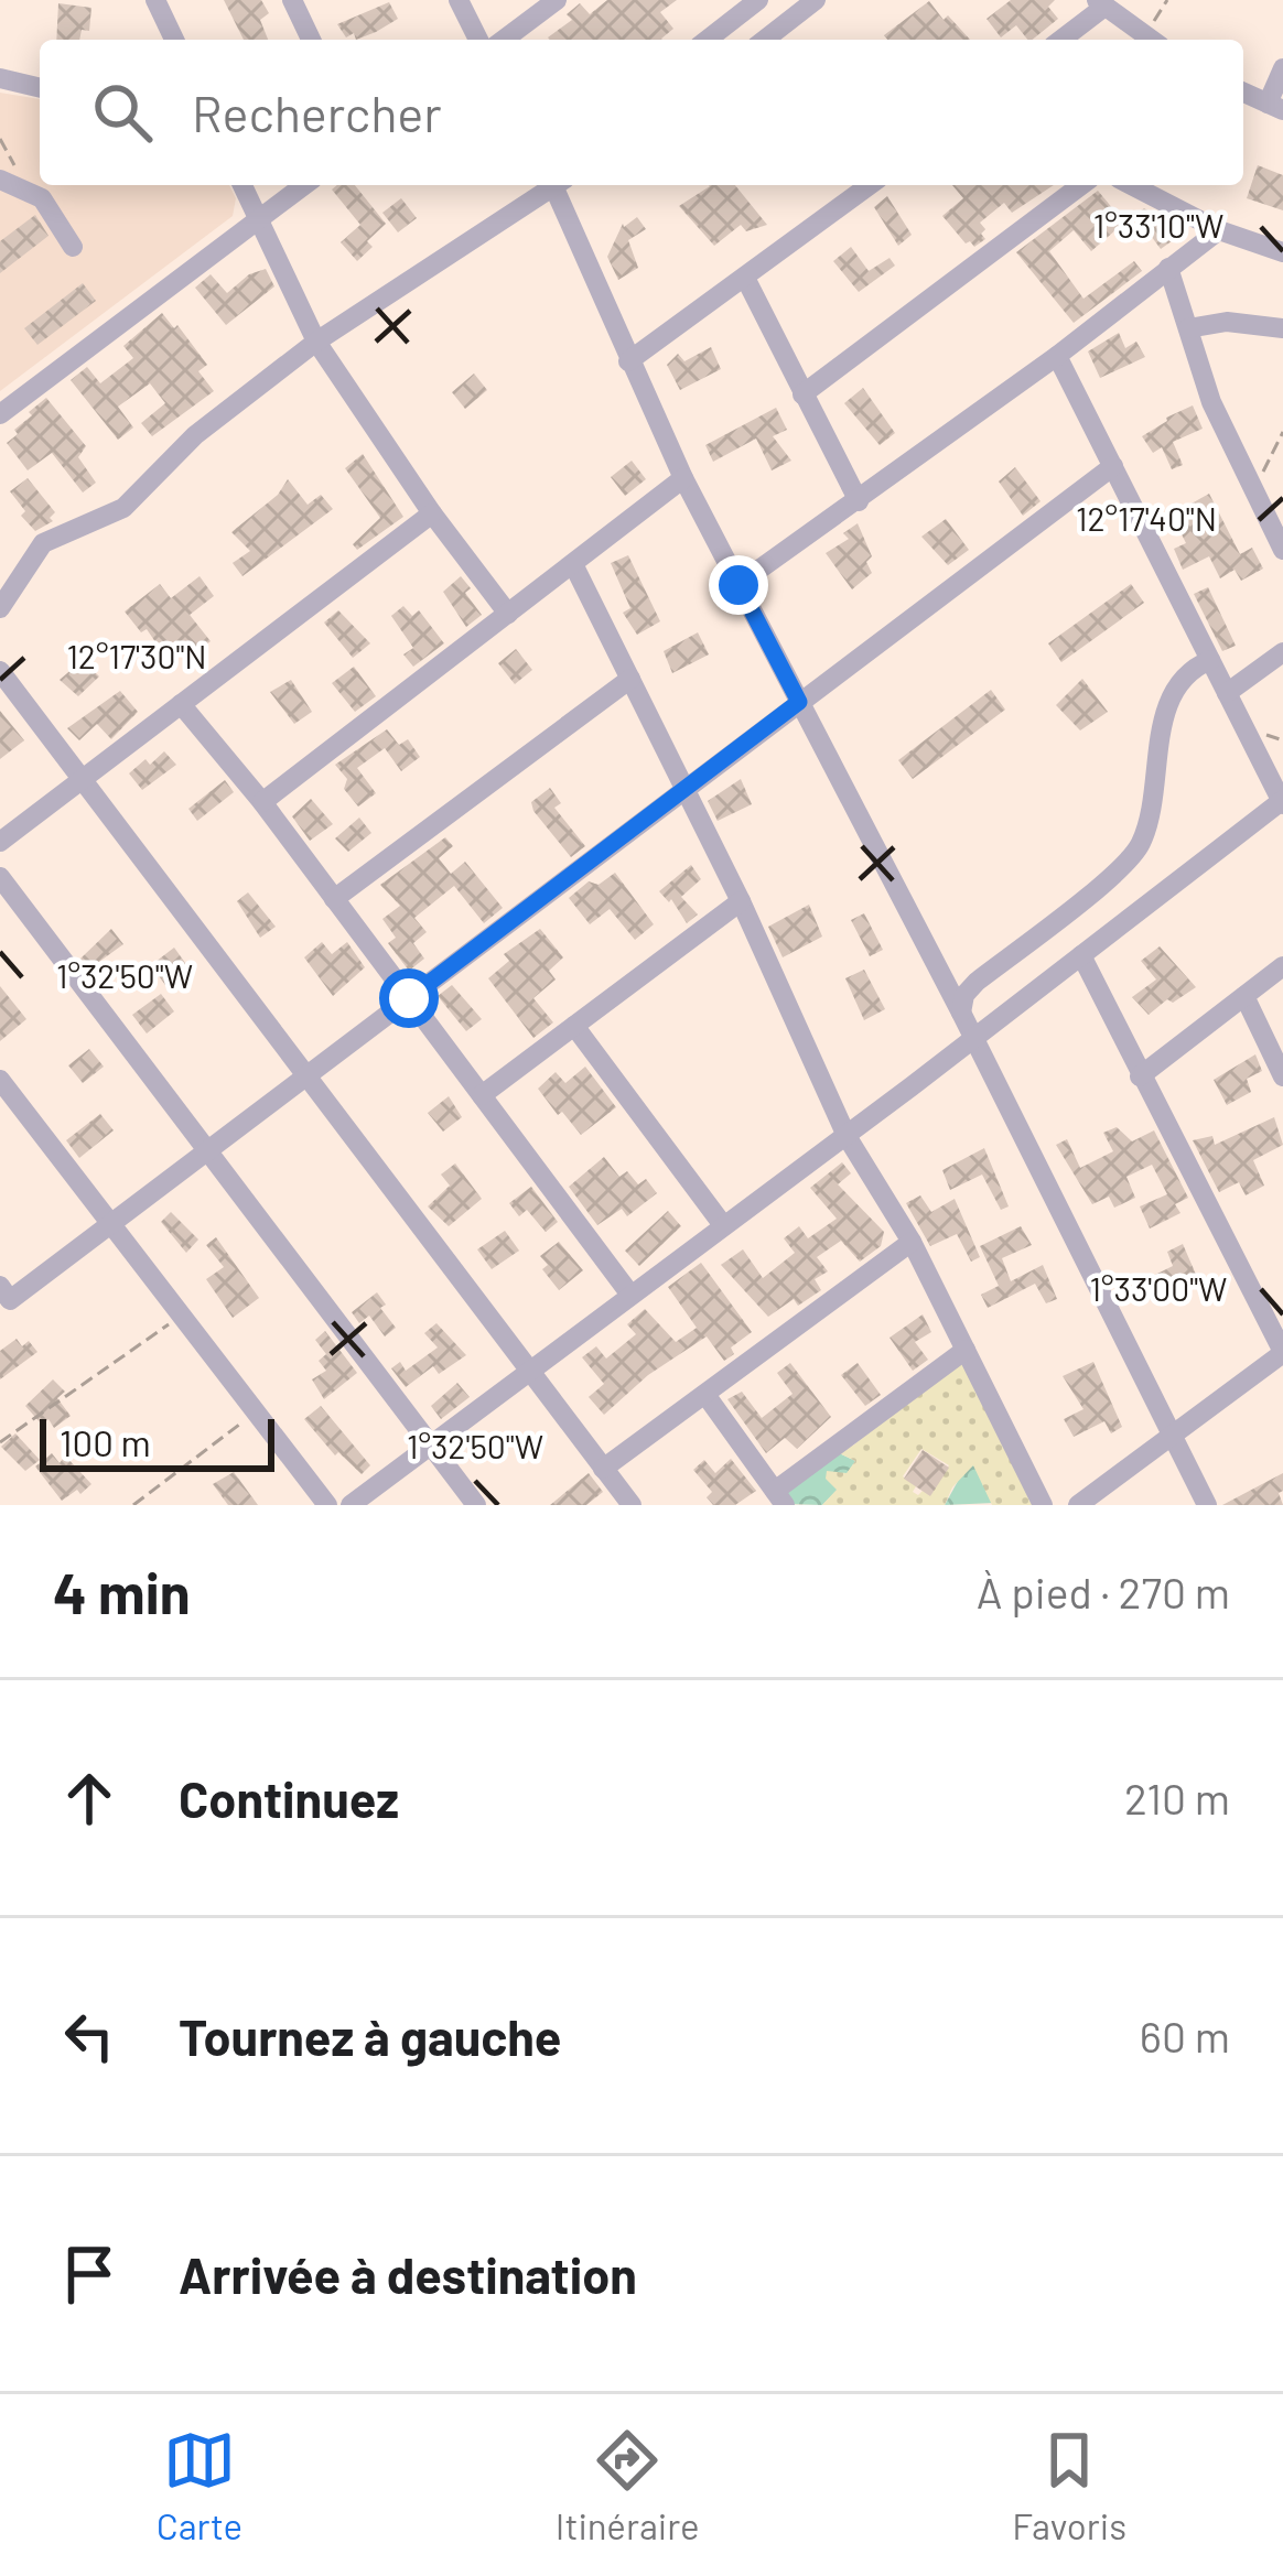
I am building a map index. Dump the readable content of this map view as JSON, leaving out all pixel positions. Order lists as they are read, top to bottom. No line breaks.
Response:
{"scale_bar":"100 m","page":{"search":"Rechercher","scale":"100 m","heading":["4 min","À pied · 270 m"],"list":[["Continuez","210 m"],["Tournez à gauche","60 m"],"Arrivée à destination"],"nav":["Carte","Itinéraire","Favoris"]},"coordinates":["1°33'10\"W","12°17'40\"N","12°17'30\"N","1°32'50\"W","1°33'00\"W"]}
